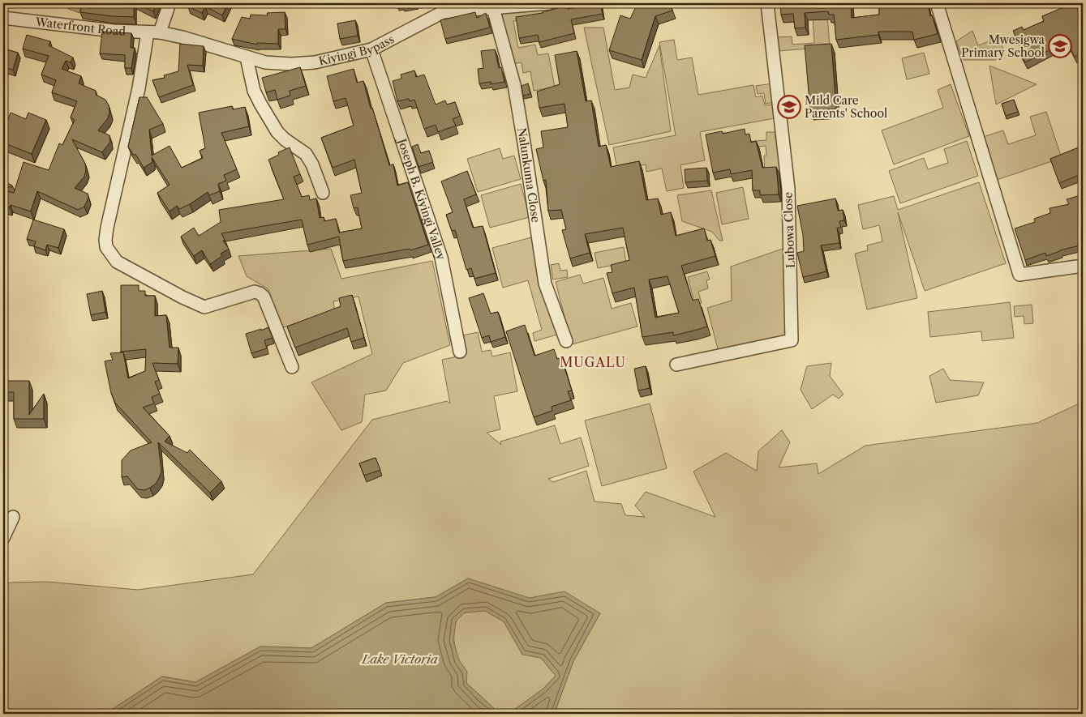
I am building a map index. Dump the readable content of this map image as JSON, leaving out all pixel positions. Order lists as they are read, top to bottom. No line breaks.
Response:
{"streets":{"street":["Waterfront Road","Kiyingi Bypass","Nalunkuma Close","Joseph B. Kiyingi Valley","Lubowa Close"]},"crossings":[["Waterfront Road","Kiyingi Bypass"],["Kiyingi Bypass","Nalunkuma Close"],["Kiyingi Bypass","Joseph B. Kiyingi Valley"]],"districts":["MUGALU"],"water":["Lake Victoria"],"places":{"school or university":["Mwesigwa Primary School","Mild Care Parents' School"]}}
